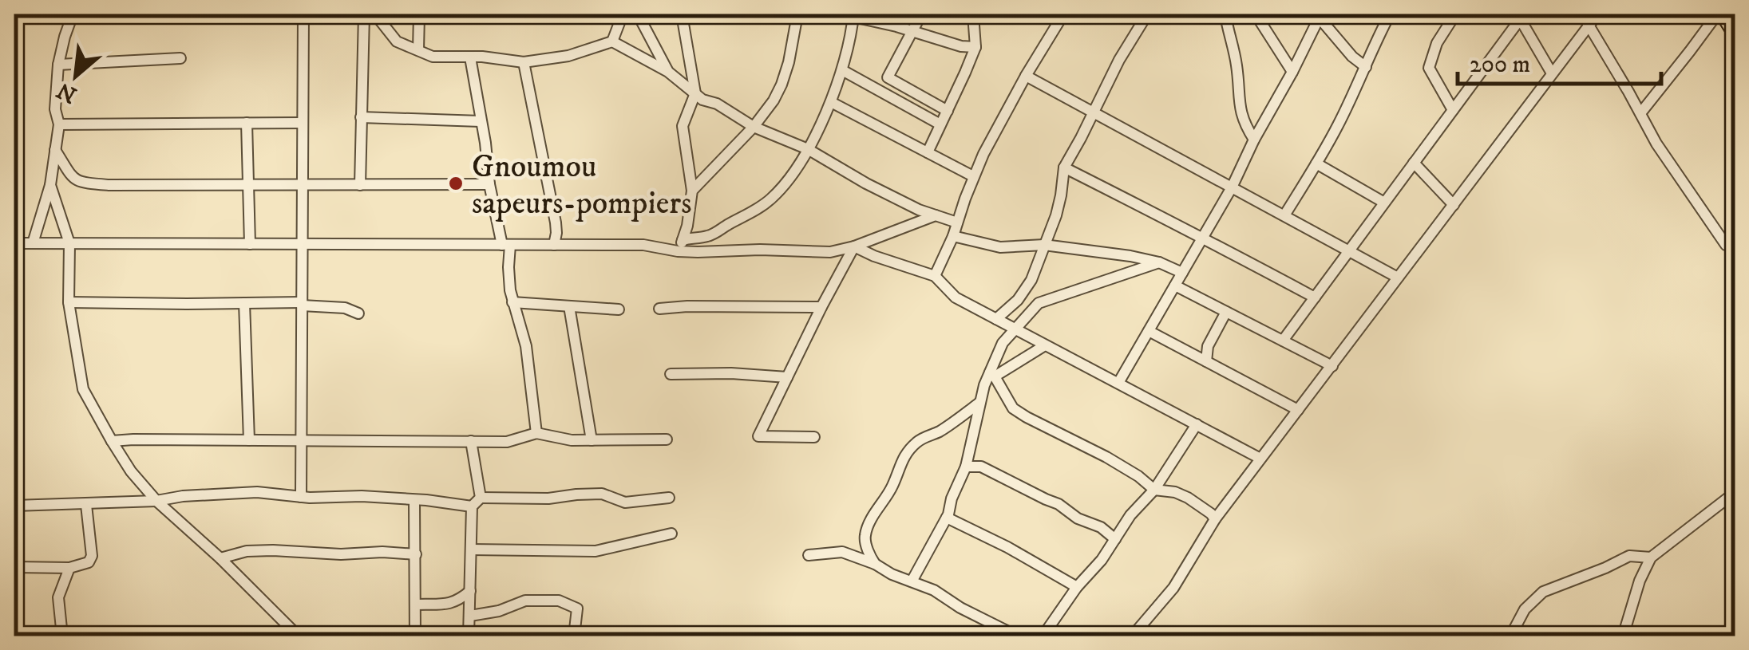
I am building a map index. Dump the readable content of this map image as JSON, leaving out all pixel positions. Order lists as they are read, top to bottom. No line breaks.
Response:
{"places":["Gnoumou sapeurs-pompiers"],"scale_bar":"200 m","north":"bottom left"}
